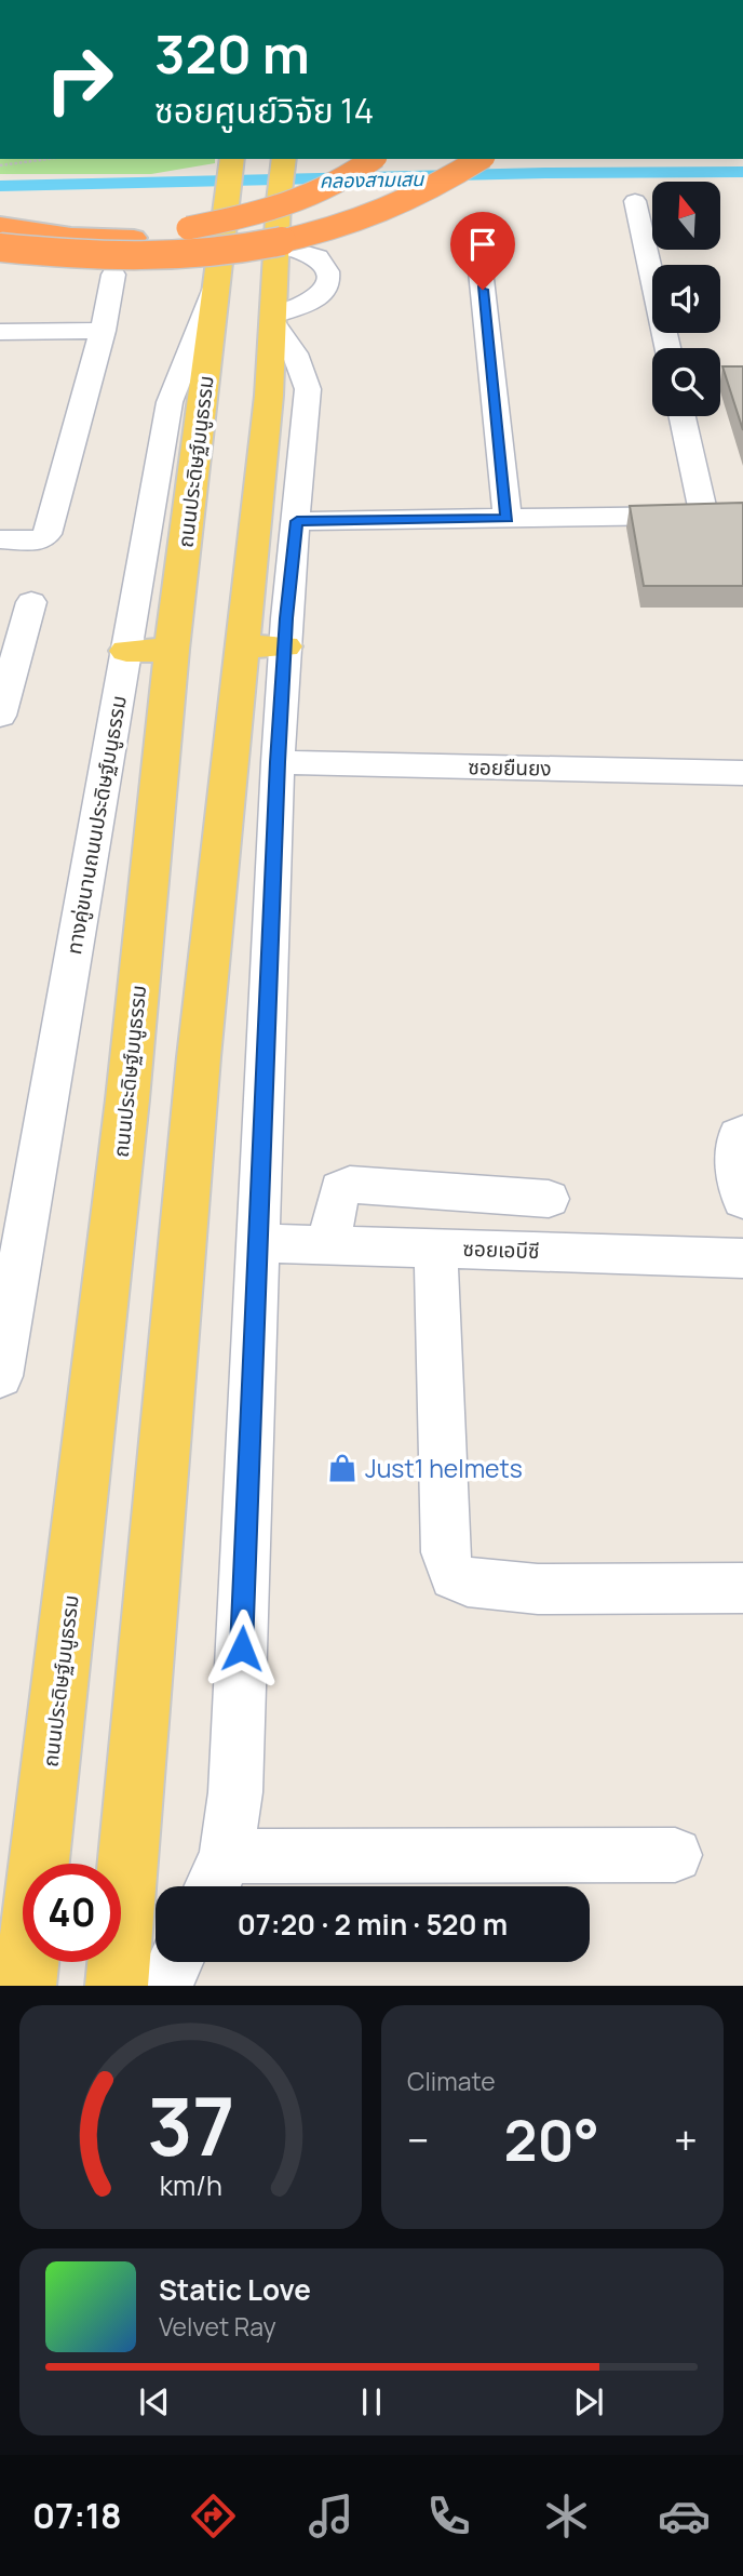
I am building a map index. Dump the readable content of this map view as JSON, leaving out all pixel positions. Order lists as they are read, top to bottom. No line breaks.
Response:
{"streets":{"main road":["ถนนประดิษฐ์มนูธรรม"],"street":["ซอยยืนยง","ทางคู่ขนานถนนประดิษฐ์มนูธรรม","ซอยเอบีซี"]},"crossings":[["ถนนประดิษฐ์มนูธรรม","ทางคู่ขนานถนนประดิษฐ์มนูธรรม"]],"water":["คลองสามเสน"],"places":{"shop":["Just1 helmets"]},"north":"top","page":{"turn":["320 m","ซอยศูนย์วิจัย 14"],"limit":"40","trip":"07:20 · 2 min · 520 m","tile":"Climate","heat":["−","20°","+"],"song":["Static Love","Velvet Ray"],"tabs":"07:18","gauge":["37","km/h"]}}
